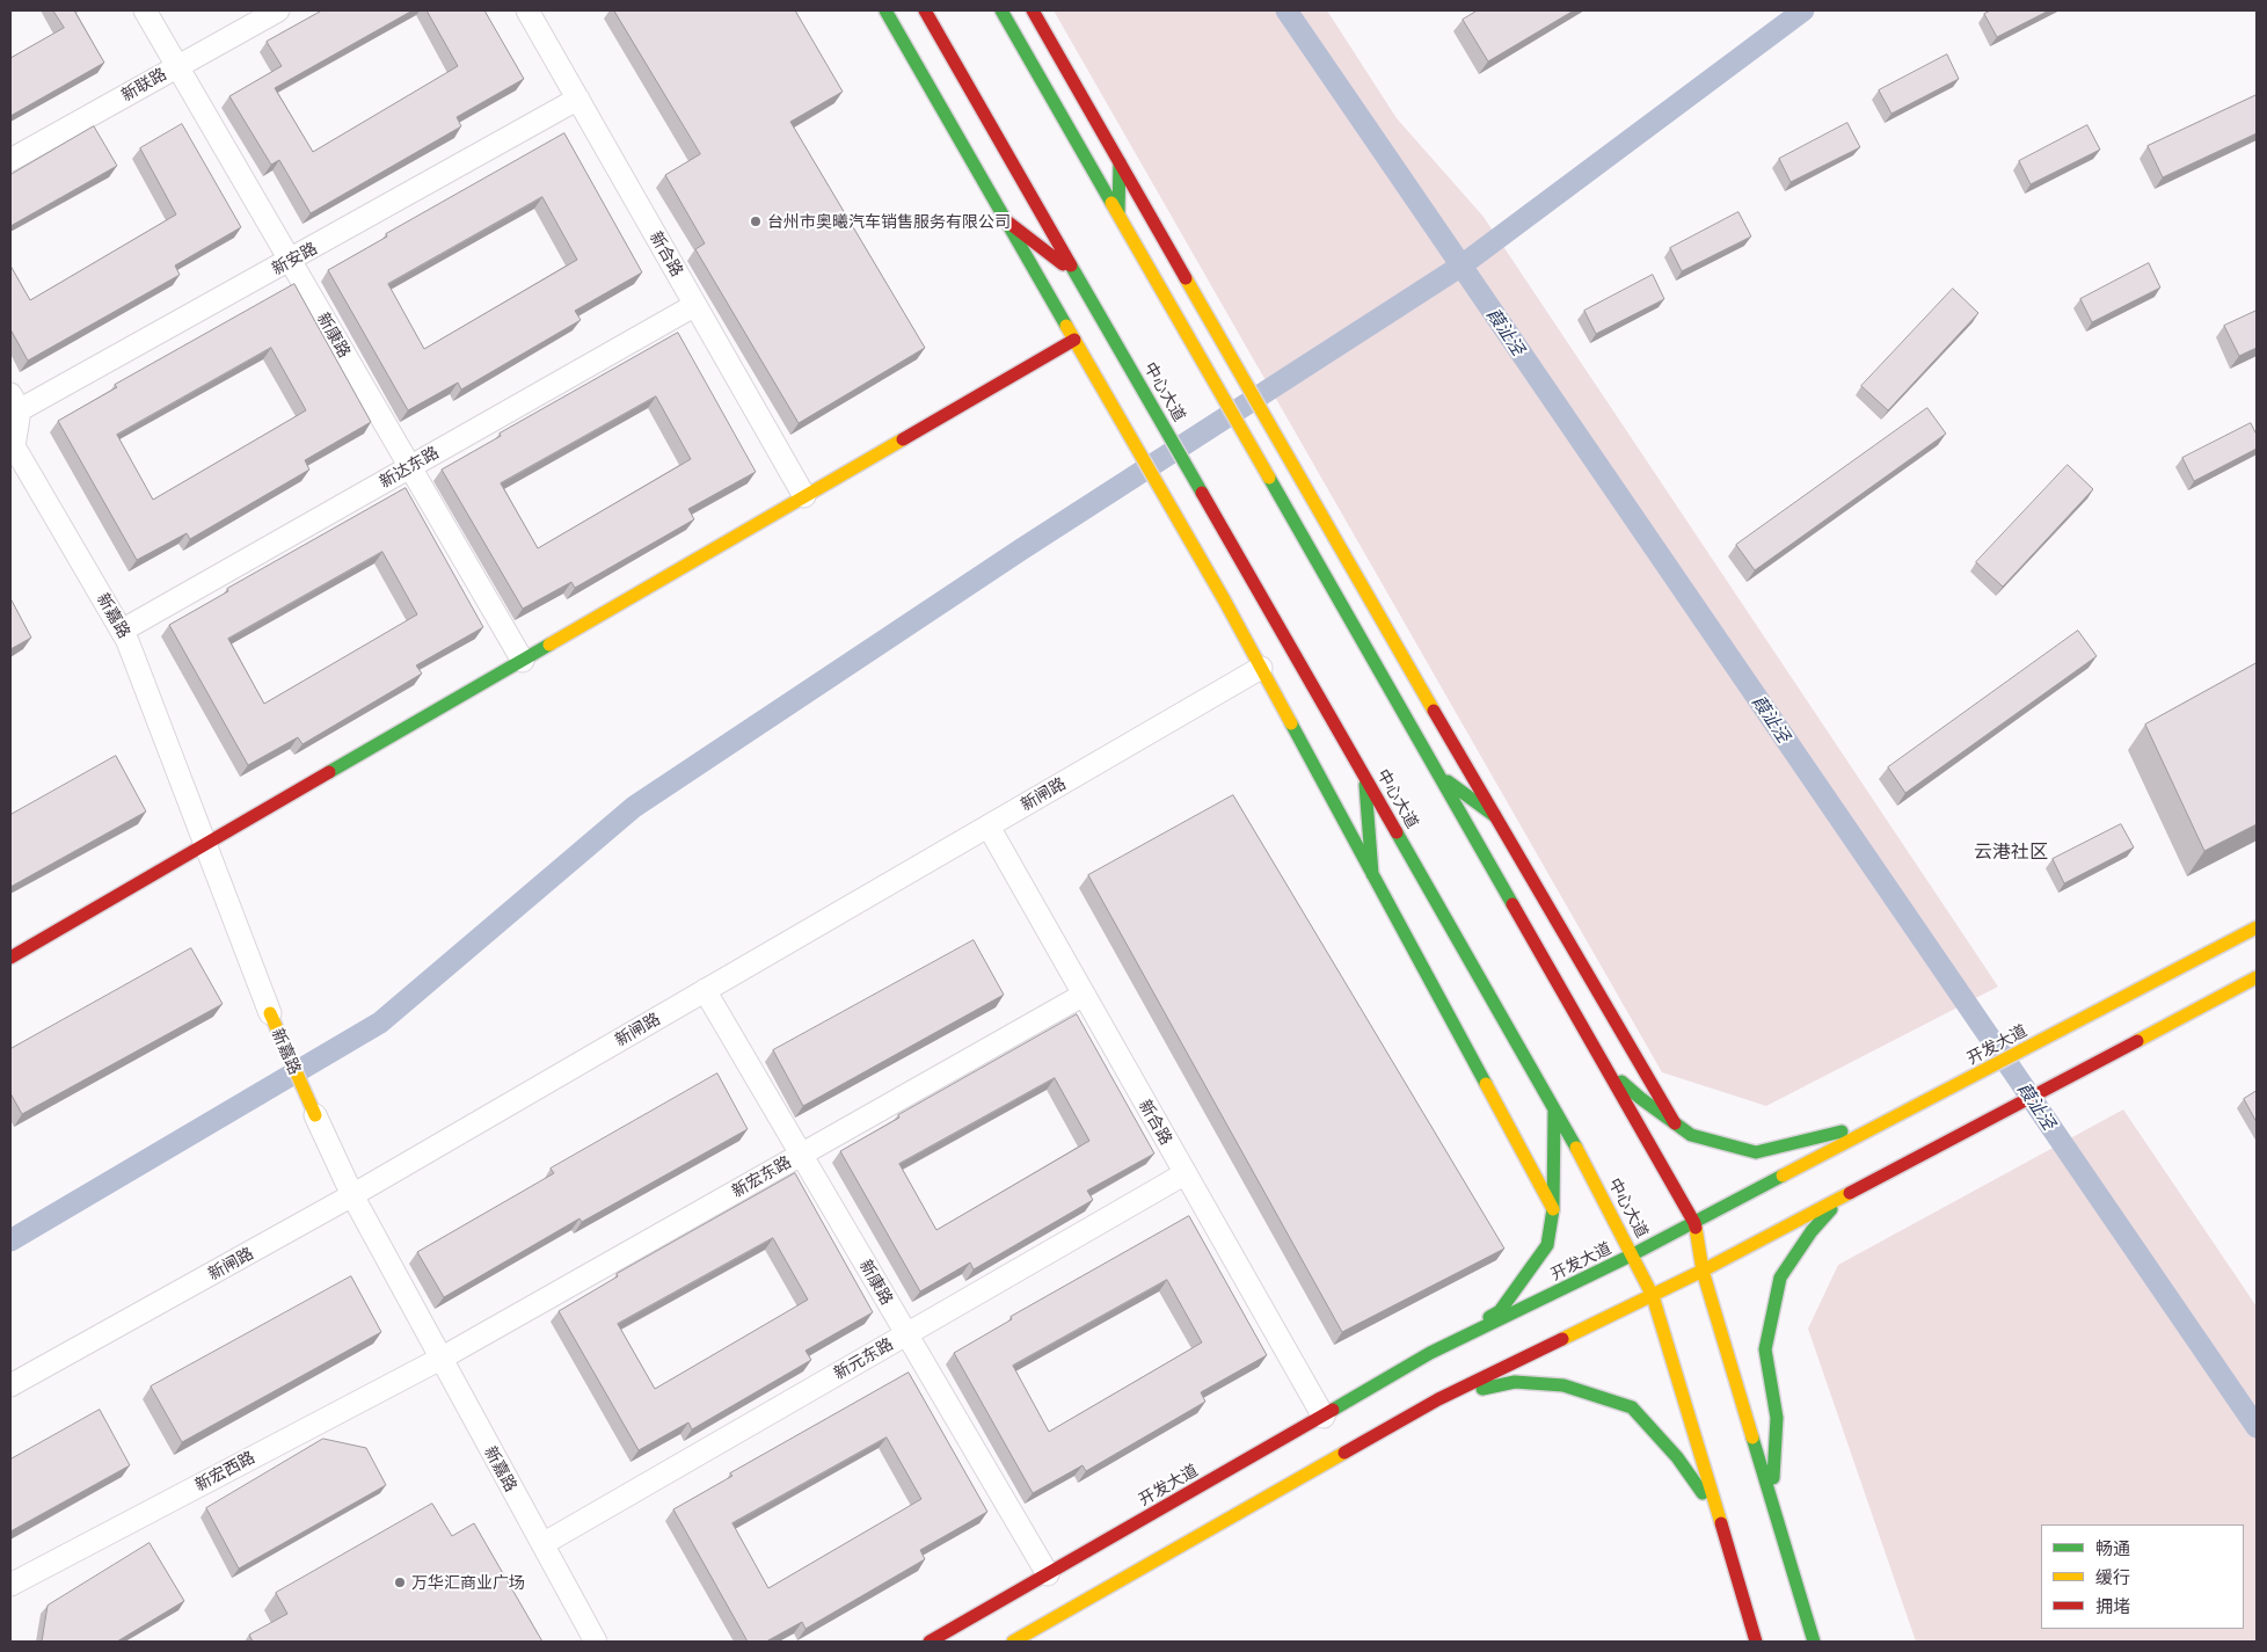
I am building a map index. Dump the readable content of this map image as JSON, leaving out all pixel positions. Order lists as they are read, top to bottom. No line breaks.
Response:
{"streets":{"main road":["中心大道","新嘉路","开发大道"],"street":["新联路","新合路","新安路","新康路","新达东路","新闸路","新宏东路","新元东路","新宏西路"]},"crossings":[["新联路","新康路"],["新合路","新安路"],["新合路","新达东路"],["新合路","新闸路"],["新合路","开发大道"],["新合路","新宏东路"],["新合路","新元东路"],["新安路","新康路"],["新安路","新嘉路"],["新康路","新达东路"],["新康路","新闸路"],["新康路","开发大道"],["新康路","新宏东路"],["新康路","新元东路"],["中心大道","开发大道"],["新达东路","新嘉路"],["新嘉路","新闸路"],["新嘉路","新宏东路"],["新嘉路","新元东路"],["新嘉路","新宏西路"],["新宏东路","新宏西路"]],"districts":["云港社区"],"water":["葭沚泾"],"places":["台州市奥曦汽车销售服务有限公司","万华汇商业广场"],"legend":["畅通","缓行","拥堵"]}
